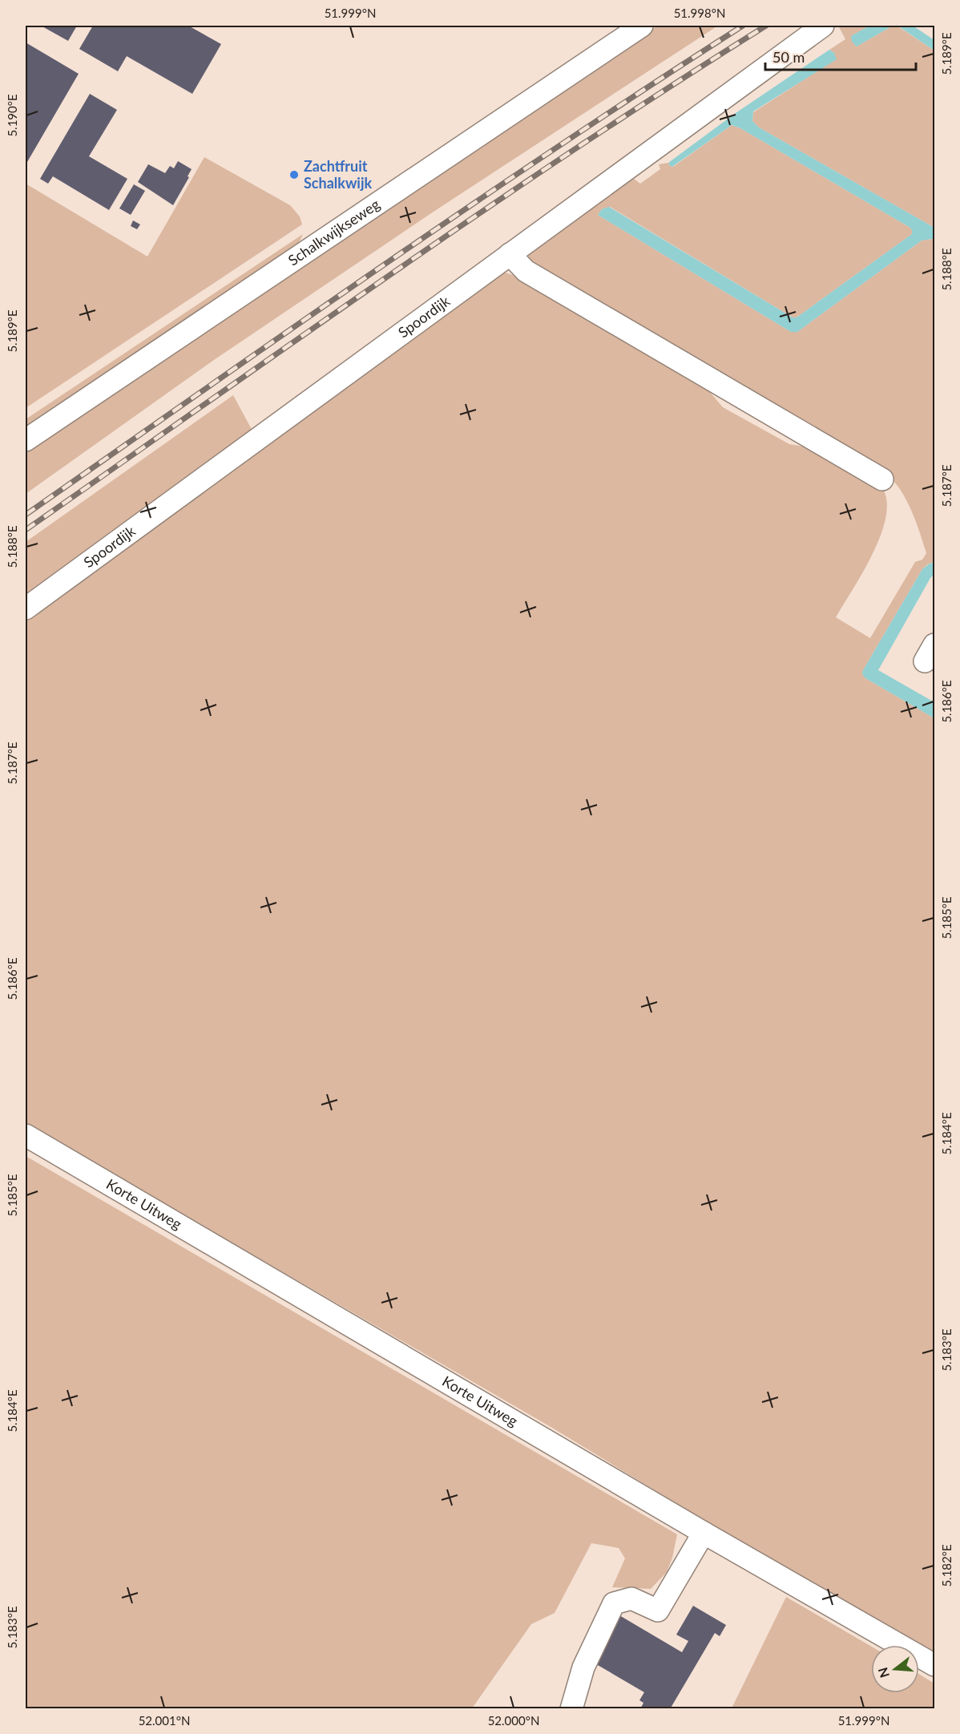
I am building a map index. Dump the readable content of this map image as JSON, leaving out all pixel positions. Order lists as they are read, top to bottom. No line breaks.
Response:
{"streets":{"street":["Schalkwijkseweg","Spoordijk","Korte Uitweg"]},"places":["Zachtfruit Schalkwijk"],"scale_bar":"50 m","north":"left","coordinates":["51.999°N","51.998°N","5.189°E","5.190°E","5.188°E","5.187°E","5.186°E","5.185°E","5.184°E","5.183°E","5.182°E","52.001°N","52.000°N"]}
